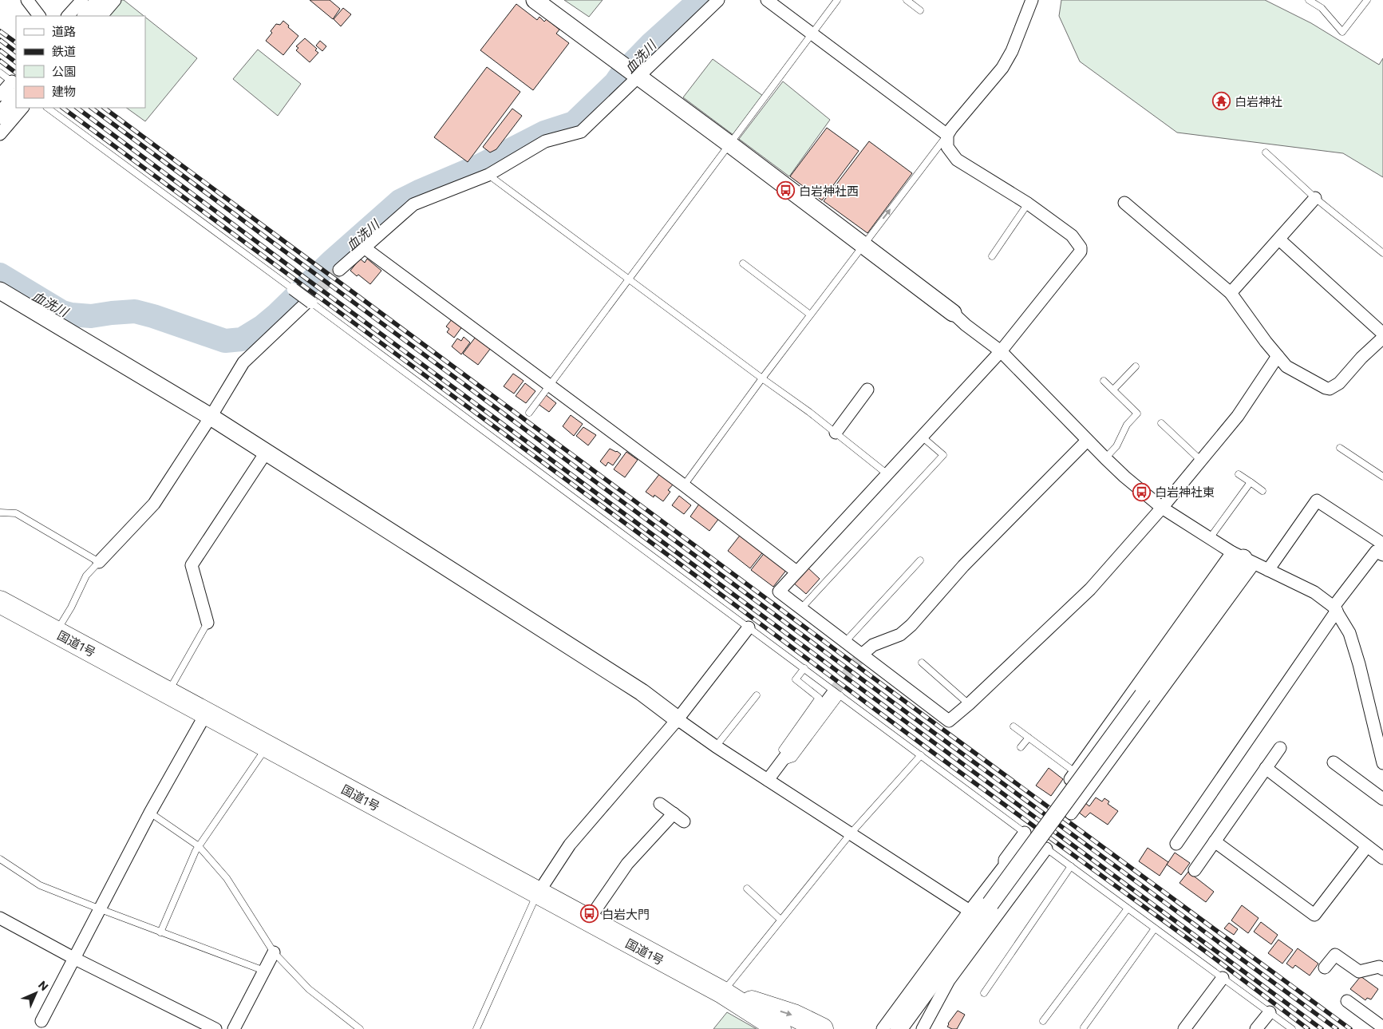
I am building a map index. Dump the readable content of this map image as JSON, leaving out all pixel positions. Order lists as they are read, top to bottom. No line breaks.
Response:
{"streets":{"highway":["国道1号"]},"water":["血洗川"],"places":{"temple":["白岩神社"],"bus stop":["白岩神社西","白岩神社東","白岩大門"]},"legend":["道路","鉄道","公園","建物"],"north":"top right"}
